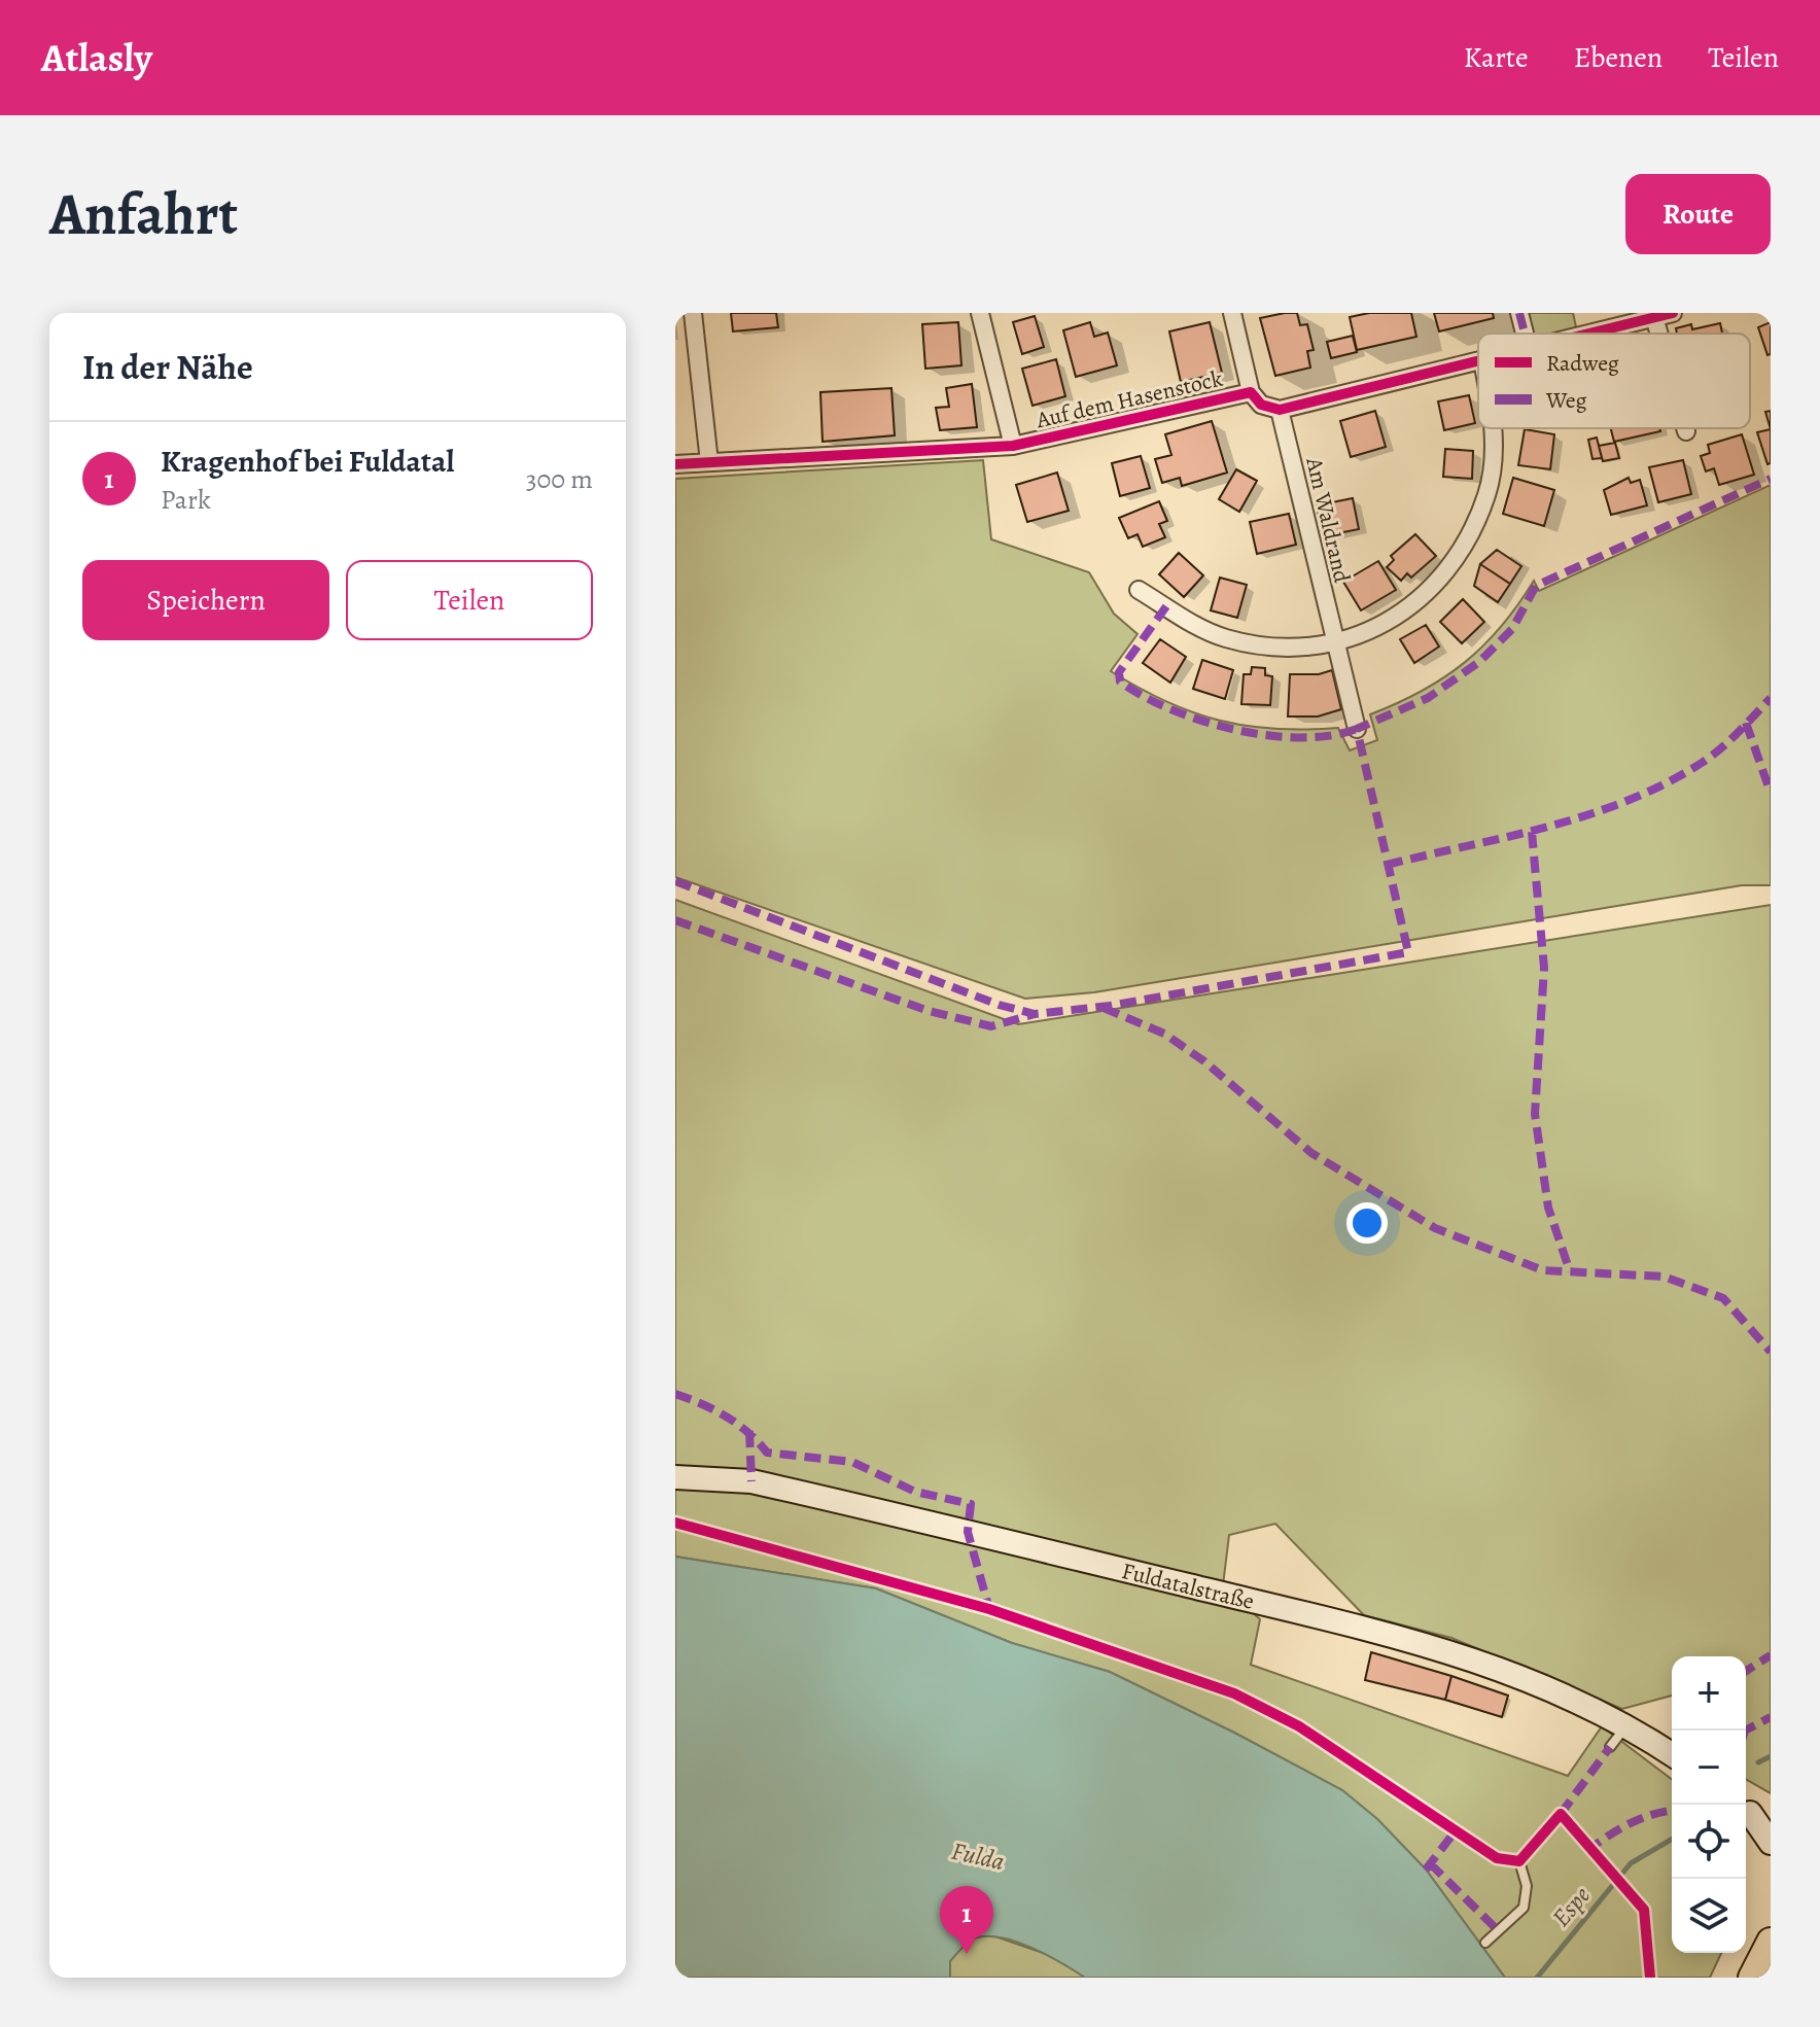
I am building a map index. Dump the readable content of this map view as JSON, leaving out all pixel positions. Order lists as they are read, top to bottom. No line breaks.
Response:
{"streets":{"main road":["Fuldatalstraße"],"street":["Auf dem Hasenstock","Am Waldrand"]},"crossings":[["Auf dem Hasenstock","Am Waldrand"]],"water":["Fulda","Espe"],"legend":["Radweg","Weg"],"page":{"header":"Atlasly","nav":["Karte","Ebenen","Teilen"],"buttons":["Route",["Speichern","Teilen"]],"title":"Anfahrt","heading":"In der Nähe","list":[{"mark":"1","name":"Kragenhof bei Fuldatal","note":"Park","value":"300 m"}],"map_buttons":["+","−"],"pins":"1"}}
